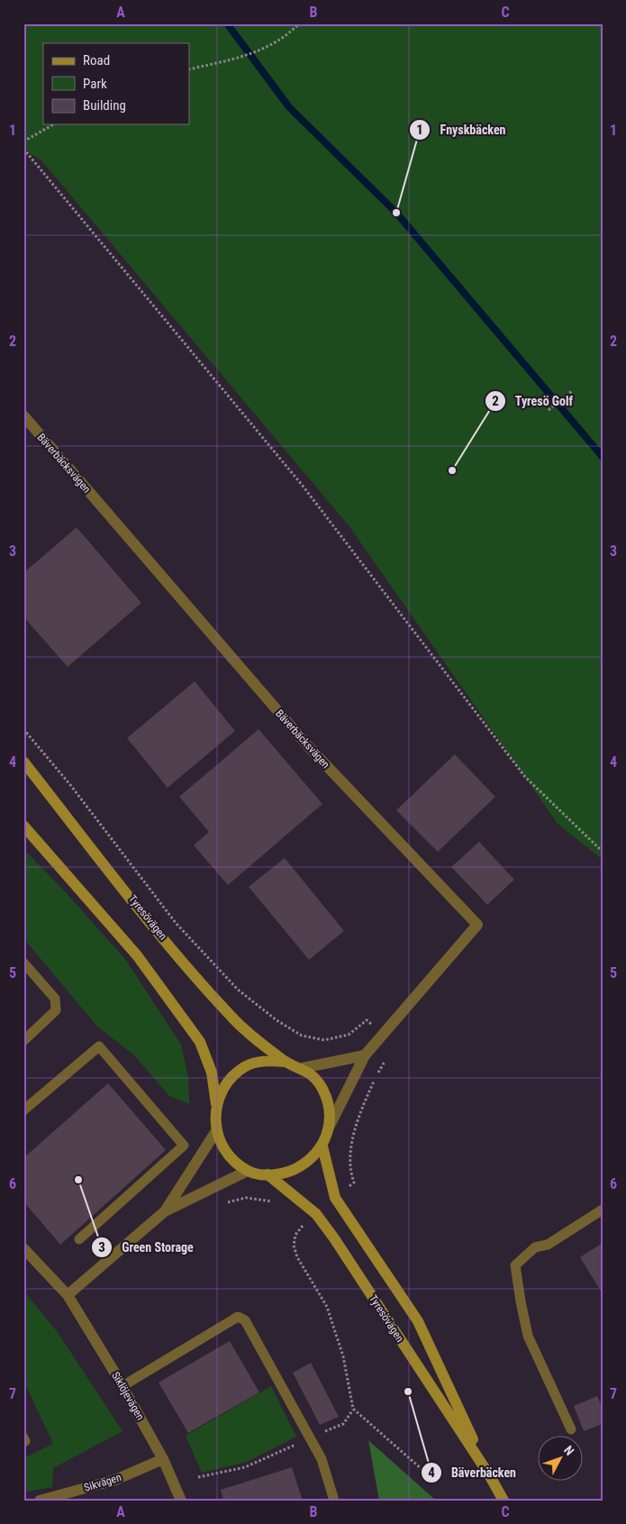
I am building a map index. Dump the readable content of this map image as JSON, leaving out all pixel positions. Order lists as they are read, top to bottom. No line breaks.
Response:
{"streets":{"main road":["Tyresövägen"],"street":["Bäverbäcksvägen","Siklöjevägen","Sikvägen"]},"crossings":[["Bäverbäcksvägen","Tyresövägen"],["Siklöjevägen","Sikvägen"]],"places":["Fnyskbäcken","Tyresö Golf","Green Storage","Bäverbäcken"],"legend":["Road","Park","Building"],"north":"top right","grid":{"columns":["A","B","C"],"rows":["1","2","3","4","5","6","7"]}}
